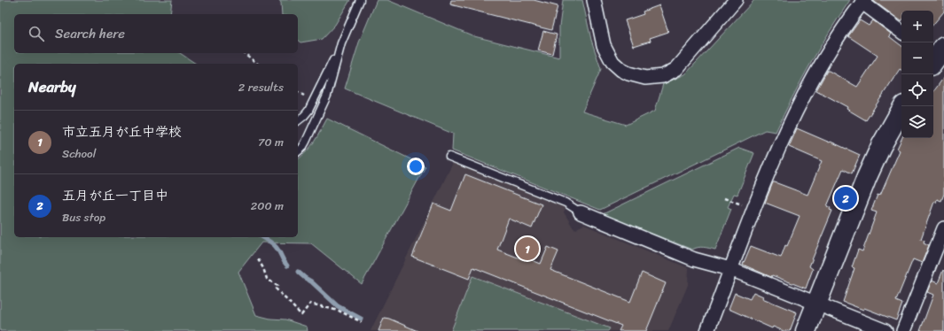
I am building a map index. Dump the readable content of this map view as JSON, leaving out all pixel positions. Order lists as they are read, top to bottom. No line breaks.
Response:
{"page":{"map_buttons":["+","−"],"search":"Search here","heading":["Nearby","2 results"],"list":[{"mark":"1","name":"市立五月が丘中学校","note":"School","value":"70 m"},{"mark":"2","name":"五月が丘一丁目中","note":"Bus stop","value":"200 m"}],"pins":["2","1"]}}
